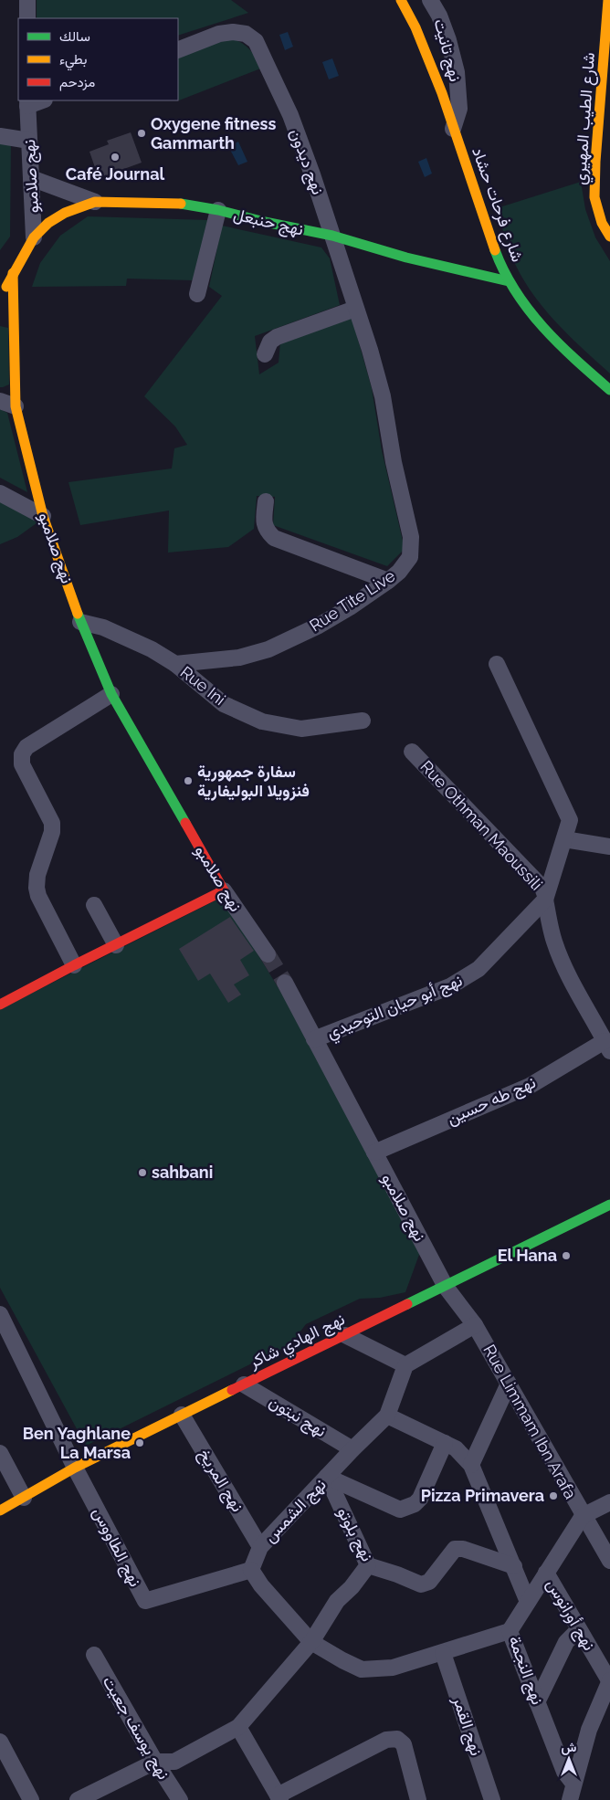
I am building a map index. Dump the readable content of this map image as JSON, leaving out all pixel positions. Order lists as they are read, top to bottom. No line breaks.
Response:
{"streets":{"street":["نهج تانيت","شارع الطيب المهيري","نهج ديدون","نهج صلامبو","شارع فرحات حشاد","نهج حنبعل","Rue Tite Live","Rue Ini","Rue Othman Maoussili","نهج أبو حيان التوحيدي","نهج طه حسين","نهج الهادي شاكر","نهج نبتون","Rue Limmam Ibn Arafa","نهج المريخ","نهج الشمس","نهج بلوتو","نهج الطاووس","نهج أورانوس","نهج النجمة","نهج القمر","نهج يوسف جعيت"]},"crossings":[["نهج تانيت","شارع فرحات حشاد"],["نهج ديدون","نهج حنبعل"],["نهج ديدون","Rue Tite Live"],["نهج صلامبو","نهج حنبعل"],["نهج صلامبو","نهج أبو حيان التوحيدي"],["نهج صلامبو","نهج طه حسين"],["نهج صلامبو","نهج الهادي شاكر"],["نهج صلامبو","Rue Limmam Ibn Arafa"],["شارع فرحات حشاد","نهج حنبعل"],["نهج حنبعل","Rue Tite Live"],["Rue Tite Live","Rue Ini"],["Rue Othman Maoussili","نهج أبو حيان التوحيدي"],["Rue Othman Maoussili","نهج طه حسين"],["نهج الهادي شاكر","نهج نبتون"],["نهج الهادي شاكر","Rue Limmam Ibn Arafa"],["نهج الهادي شاكر","نهج المريخ"],["نهج الهادي شاكر","نهج الطاووس"],["نهج نبتون","نهج الشمس"],["Rue Limmam Ibn Arafa","نهج النجمة"],["نهج المريخ","نهج الشمس"],["نهج الشمس","نهج بلوتو"],["نهج الشمس","نهج الطاووس"],["نهج أورانوس","نهج النجمة"]],"places":["Oxygene fitness Gammarth","Café Journal","سفارة جمهورية فنزويلا البوليفارية","sahbani","El Hana","Ben Yaghlane La Marsa","Pizza Primavera"],"legend":["سالك","بطيء","مزدحم"],"north":"top"}
